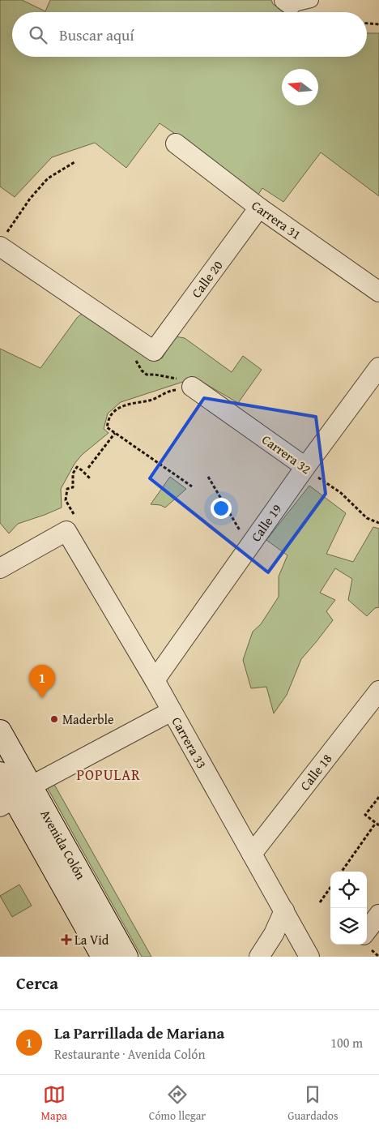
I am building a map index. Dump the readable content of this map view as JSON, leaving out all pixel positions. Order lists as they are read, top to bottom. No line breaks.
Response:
{"streets":{"main road":["Avenida Colón"],"street":["Carrera 31","Calle 20","Carrera 32","Calle 19","Carrera 33","Calle 18"]},"crossings":[["Carrera 31","Calle 20"],["Carrera 32","Calle 19"],["Calle 19","Carrera 33"],["Carrera 33","Calle 18"]],"districts":["POPULAR"],"places":{"other":["Maderble"],"health":["La Vid"]},"north":"left","page":{"search":"Buscar aquí","pins":"1","heading":"Cerca","list":[{"mark":"1","name":"La Parrillada de Mariana","note":"Restaurante · Avenida Colón","value":"100 m"}],"nav":["Mapa","Cómo llegar","Guardados"]}}
